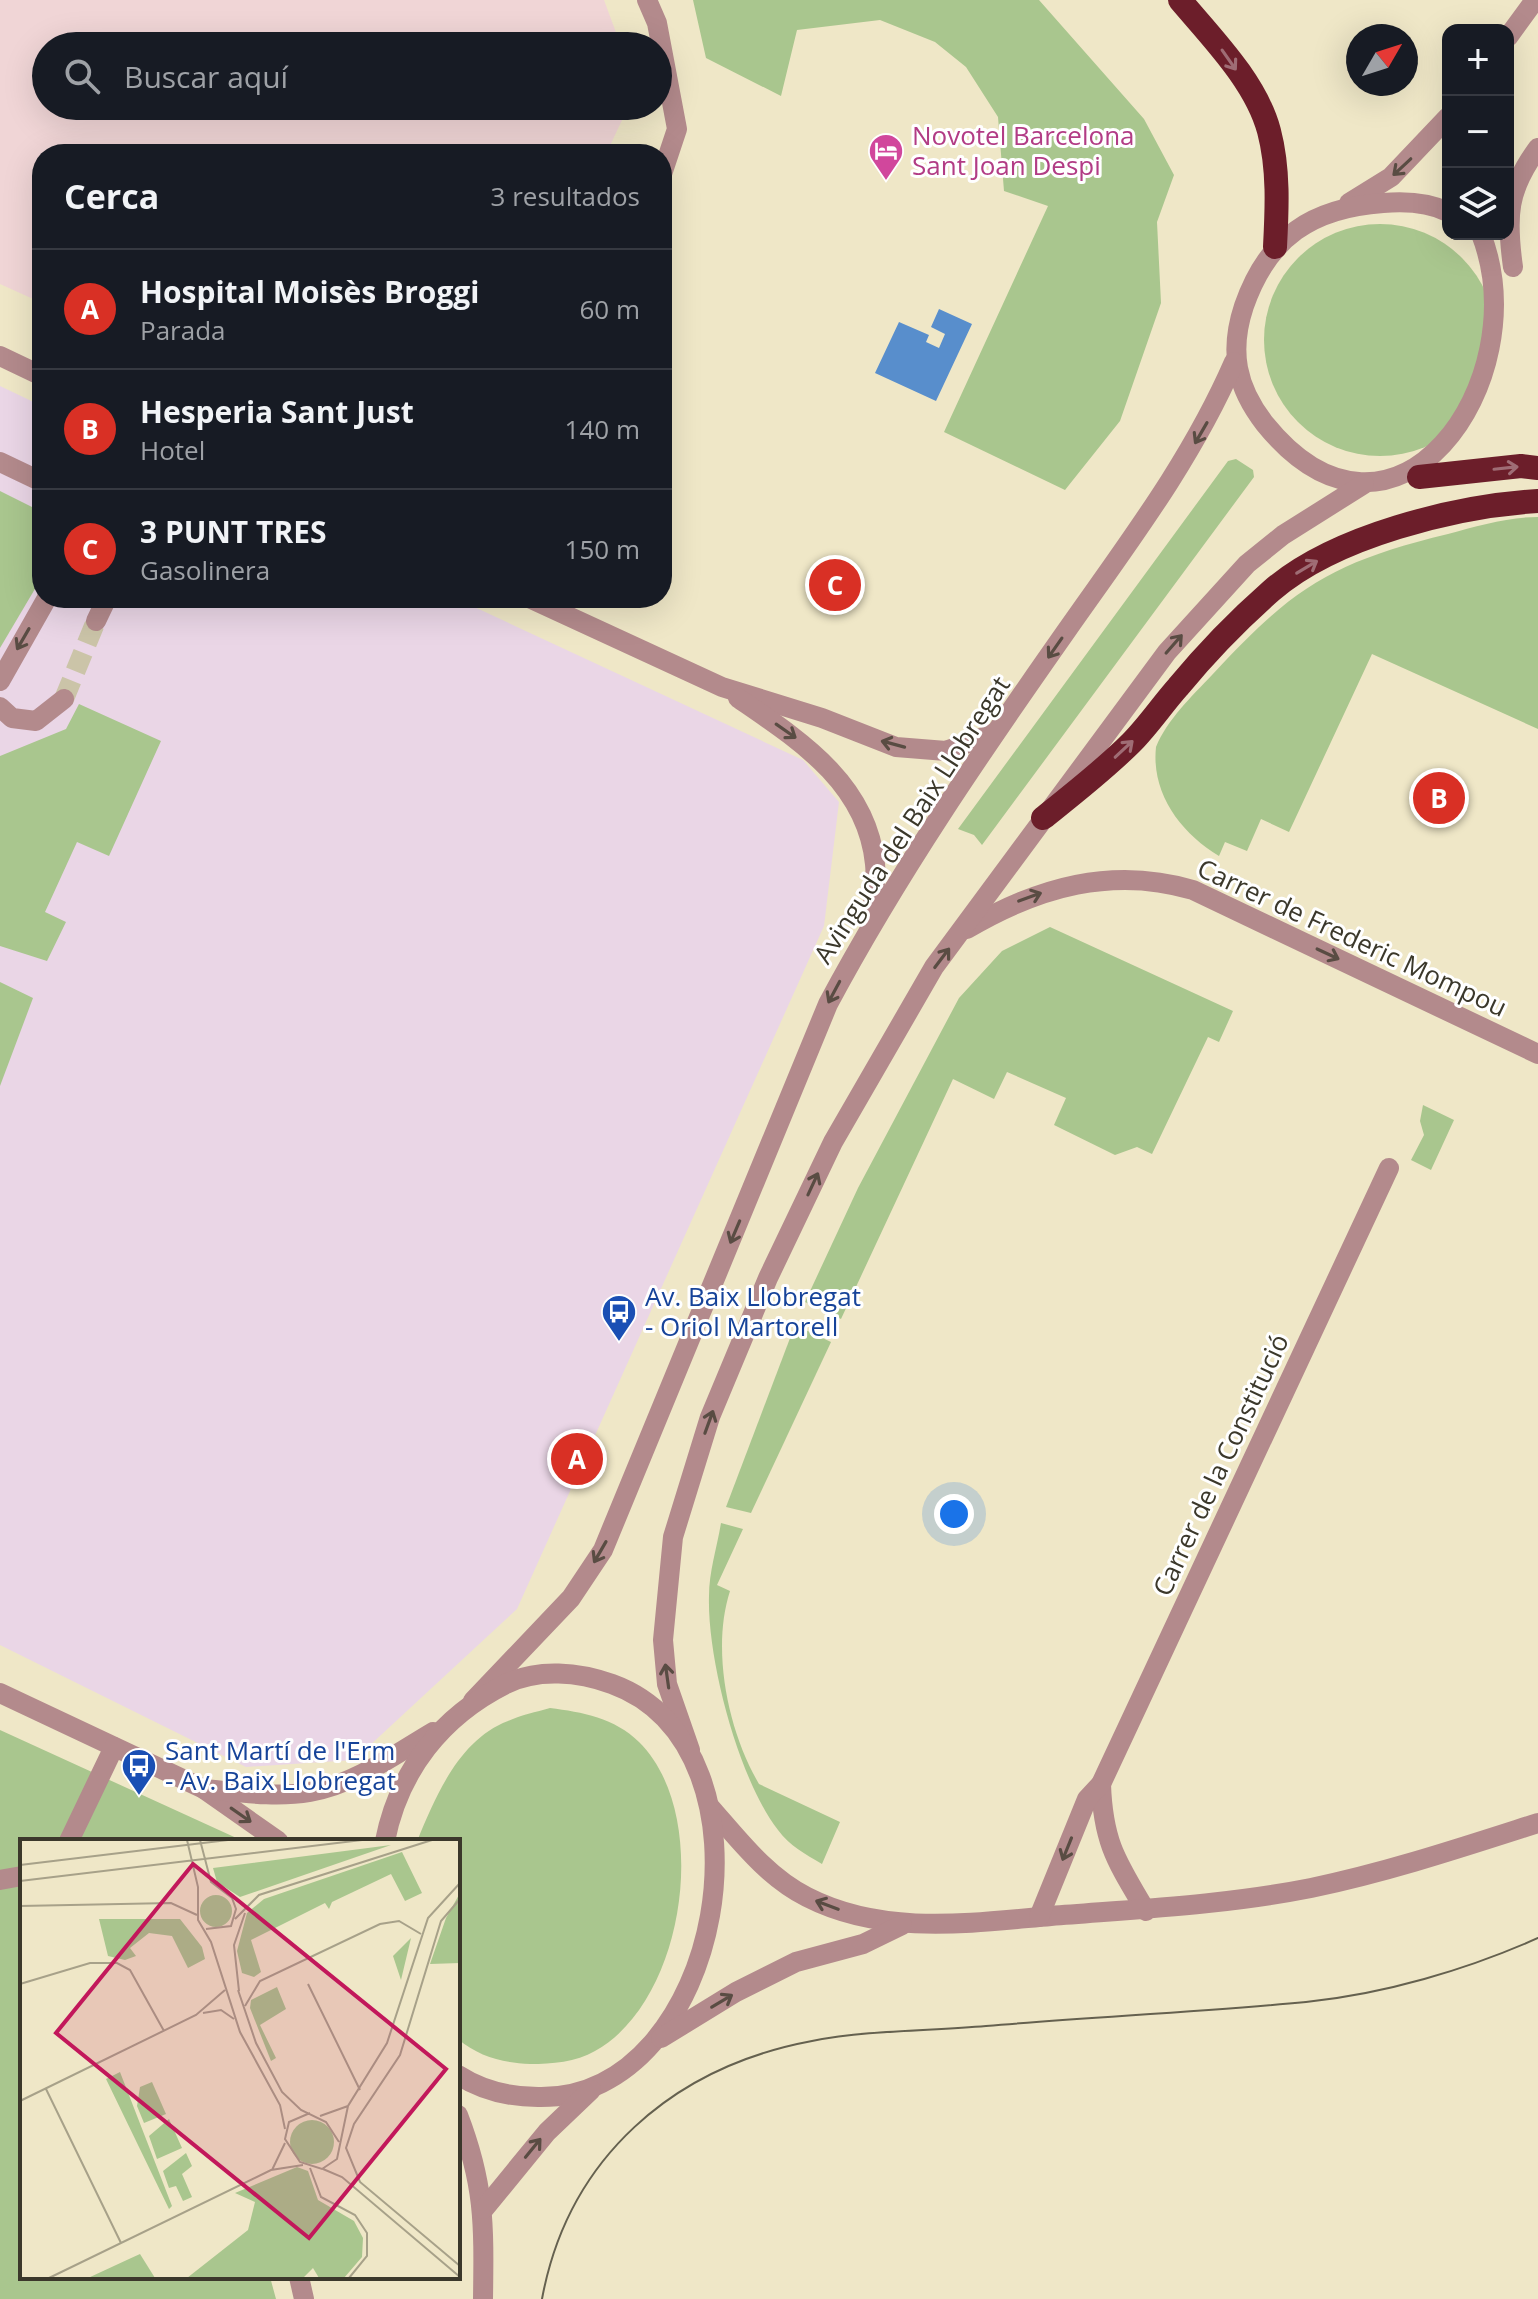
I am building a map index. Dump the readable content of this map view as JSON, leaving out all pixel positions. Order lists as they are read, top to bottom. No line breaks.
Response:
{"streets":{"street":["Avinguda del Baix Llobregat","Carrer de Frederic Mompou","Carrer de la Constitució"]},"one_way":["Carrer de Frederic Mompou"],"places":{"hotel":["Novotel Barcelona Sant Joan Despi"],"bus stop":["Av. Baix Llobregat - Oriol Martorell","Sant Martí de l'Erm - Av. Baix Llobregat"]},"north":"top right","page":{"map_buttons":["+","−"],"search":"Buscar aquí","heading":["Cerca","3 resultados"],"list":[{"mark":"A","name":"Hospital Moisès Broggi","note":"Parada","value":"60 m"},{"mark":"B","name":"Hesperia Sant Just","note":"Hotel","value":"140 m"},{"mark":"C","name":"3 PUNT TRES","note":"Gasolinera","value":"150 m"}],"pins":["C","B","A"]}}
